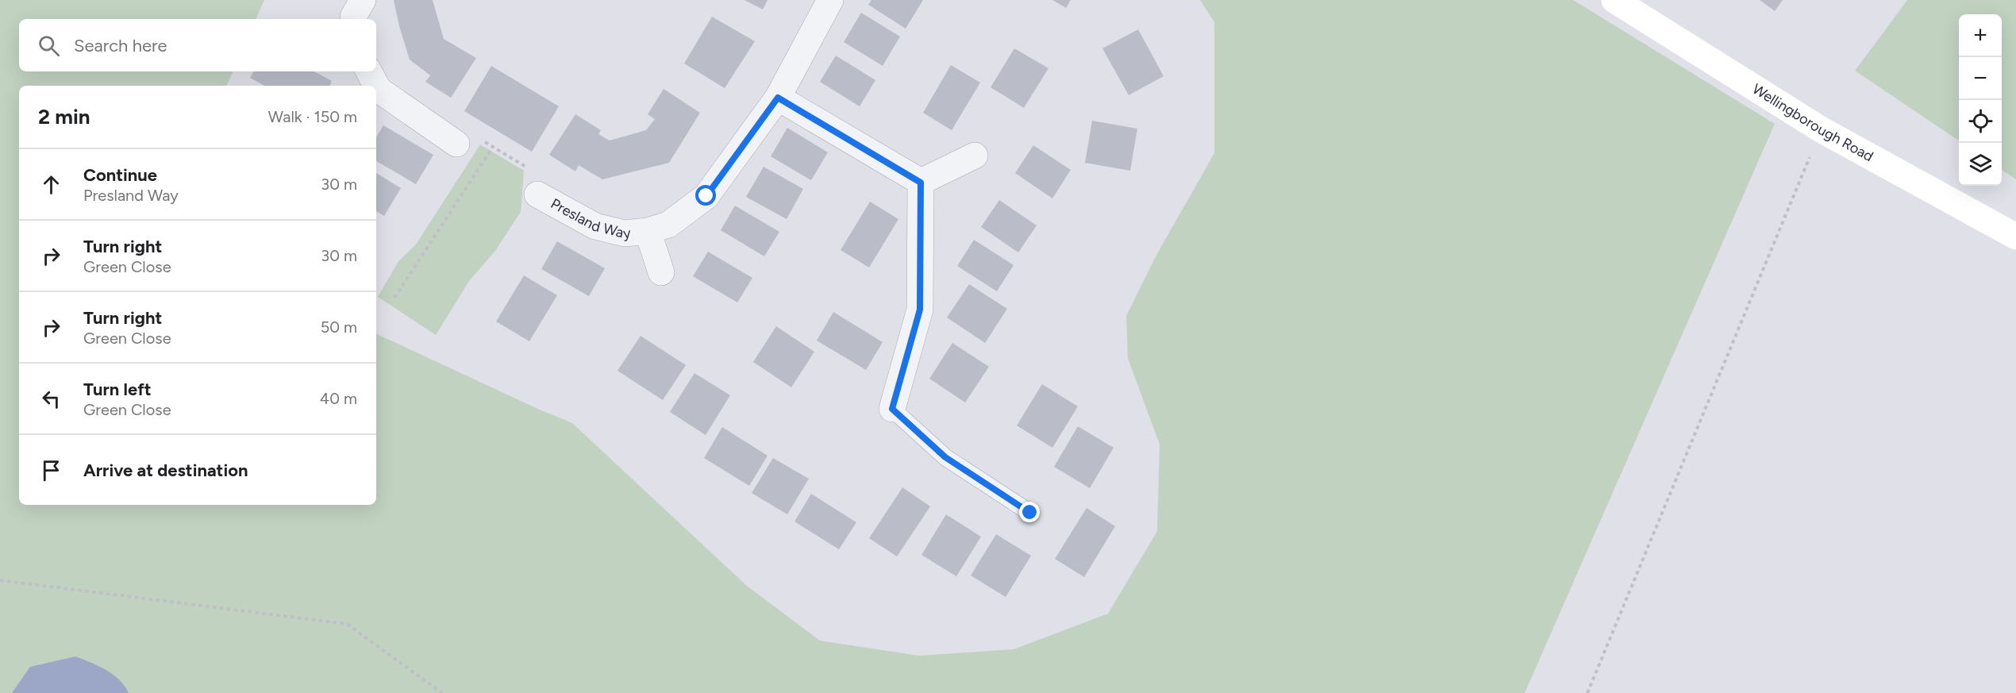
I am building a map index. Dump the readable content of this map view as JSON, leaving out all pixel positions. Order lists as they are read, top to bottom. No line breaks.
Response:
{"streets":{"main road":["Wellingborough Road"],"street":["Presland Way"]},"page":{"map_buttons":["+","−"],"search":"Search here","heading":["2 min","Walk · 150 m"],"list":[["Continue","Presland Way","30 m"],["Turn right","Green Close","30 m"],["Turn right","Green Close","50 m"],["Turn left","Green Close","40 m"],"Arrive at destination"]}}
